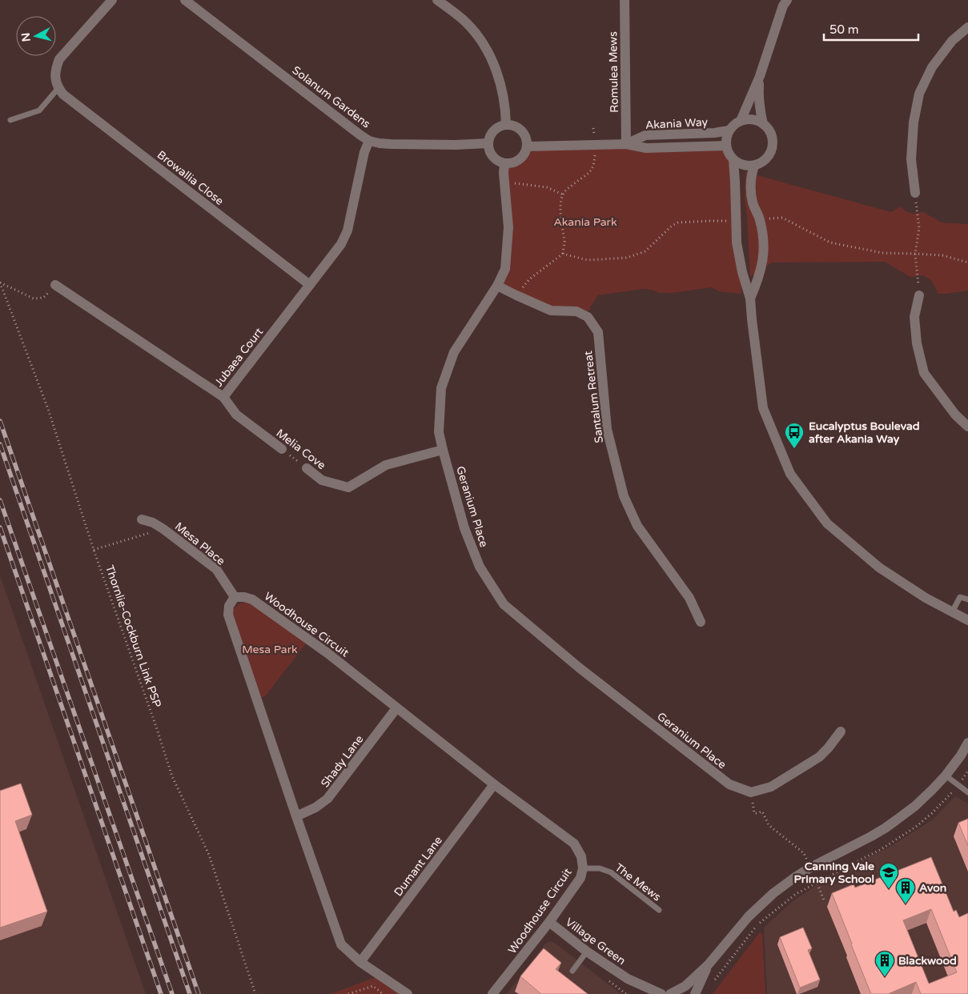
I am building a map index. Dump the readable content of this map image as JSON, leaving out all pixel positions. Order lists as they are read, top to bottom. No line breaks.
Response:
{"streets":{"street":["Romulea Mews","Solanum Gardens","Akania Way","Browallia Close","Jubaea Court","Santalum Retreat","Melia Cove","Geranium Place","Mesa Place","Woodhouse Circuit","Shady Lane","Dumant Lane","Village Green"],"lane":["The Mews"],"path":["Thornlie-Cockburn Link PSP"]},"crossings":[["Romulea Mews","Akania Way"],["Solanum Gardens","Akania Way"],["Solanum Gardens","Jubaea Court"],["Solanum Gardens","Geranium Place"],["Akania Way","Geranium Place"],["Browallia Close","Jubaea Court"],["Jubaea Court","Melia Cove"],["Santalum Retreat","Geranium Place"],["Melia Cove","Geranium Place"],["Mesa Place","Woodhouse Circuit"],["Mesa Place","Thornlie-Cockburn Link PSP"],["Woodhouse Circuit","Shady Lane"],["Woodhouse Circuit","Dumant Lane"],["Woodhouse Circuit","The Mews"],["Woodhouse Circuit","Village Green"]],"parks":["Akania Park","Mesa Park"],"places":{"bus stop":["Eucalyptus Boulevad after Akania Way"],"school or university":["Canning Vale Primary School"],"building":["Avon","Blackwood"]},"scale_bar":"50 m","north":"left"}
